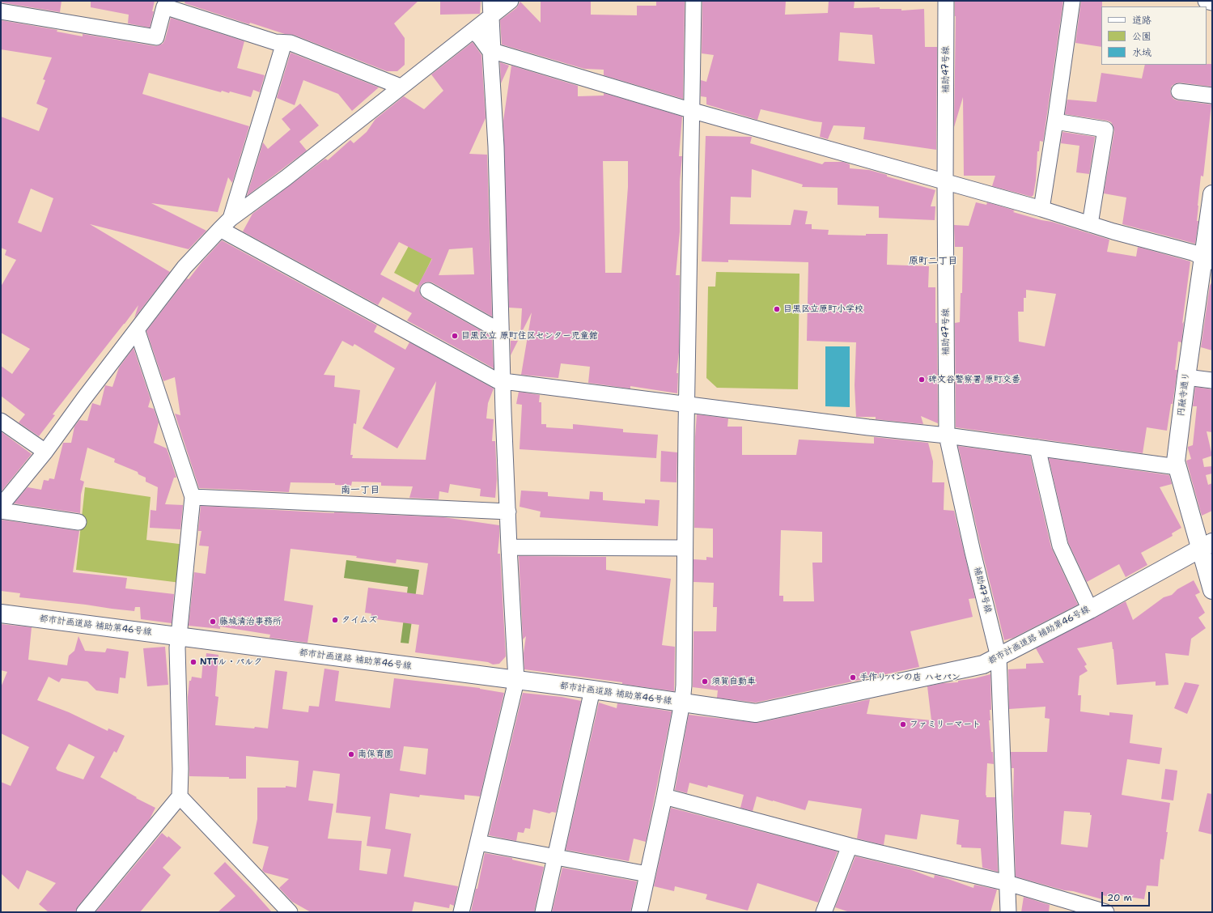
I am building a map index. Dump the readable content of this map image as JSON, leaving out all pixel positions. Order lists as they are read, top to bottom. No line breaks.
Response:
{"streets":{"street":["補助47号線","円融寺通り","都市計画道路 補助第46号線"]},"crossings":[["補助47号線","都市計画道路 補助第46号線"],["円融寺通り","都市計画道路 補助第46号線"]],"districts":["原町二丁目","南一丁目"],"places":["目黒区立原町小学校","目黒区立 原町住区センター児童館","碑文谷警察署 原町交番","タイムズ","藤城清治事務所","NTTル・パルク","手作りパンの店 ハセパン","須賀自動車","ファミリーマート","南保育園"],"legend":["道路","公園","水域"],"scale_bar":"20 m"}
